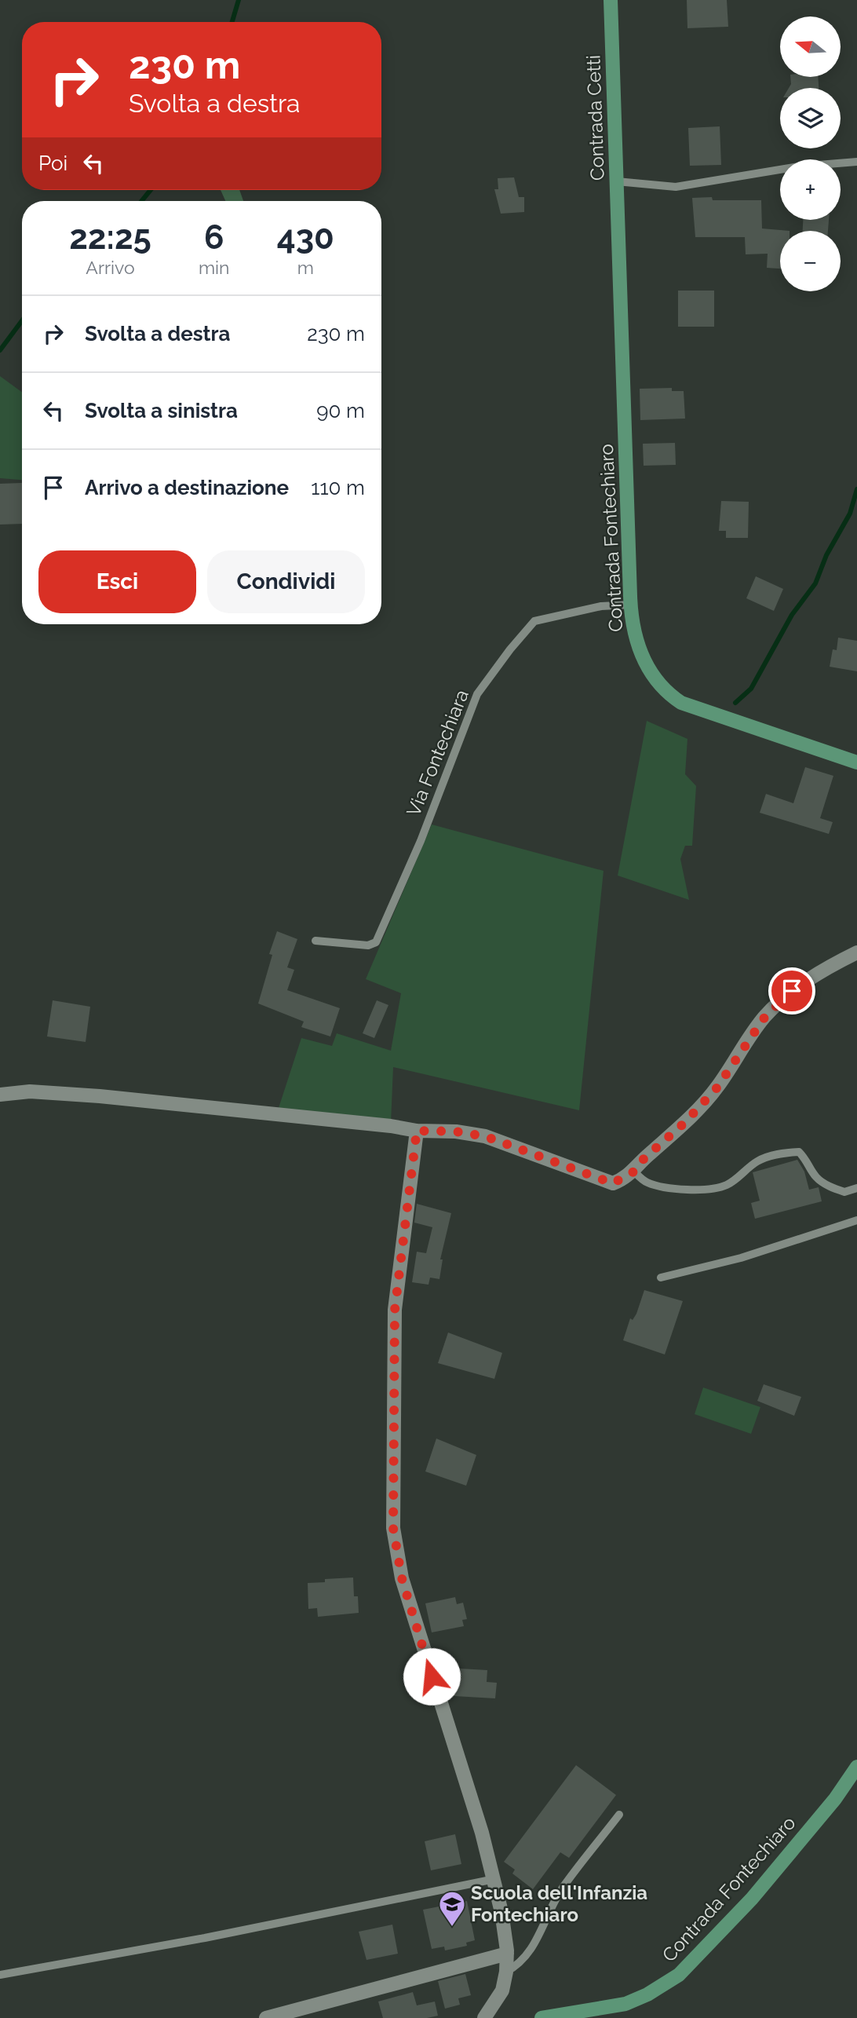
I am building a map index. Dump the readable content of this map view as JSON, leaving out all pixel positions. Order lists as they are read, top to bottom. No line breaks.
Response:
{"streets":{"main road":["Contrada Cetti","Contrada Fontechiaro"],"lane":["Via Fontechiara"]},"crossings":[["Contrada Cetti","Contrada Fontechiaro"],["Contrada Fontechiaro","Via Fontechiara"]],"places":{"school or university":["Scuola dell'Infanzia Fontechiaro"]},"north":"left","page":{"map_buttons":["+","−"],"turn":["230 m","Svolta a destra"],"then":"Poi","eta":["22:25","Arrivo","6","min","430","m"],"list":[{"name":"Svolta a destra","value":"230 m"},{"name":"Svolta a sinistra","value":"90 m"},{"name":"Arrivo a destinazione","value":"110 m"}],"buttons":["Esci","Condividi"]}}
